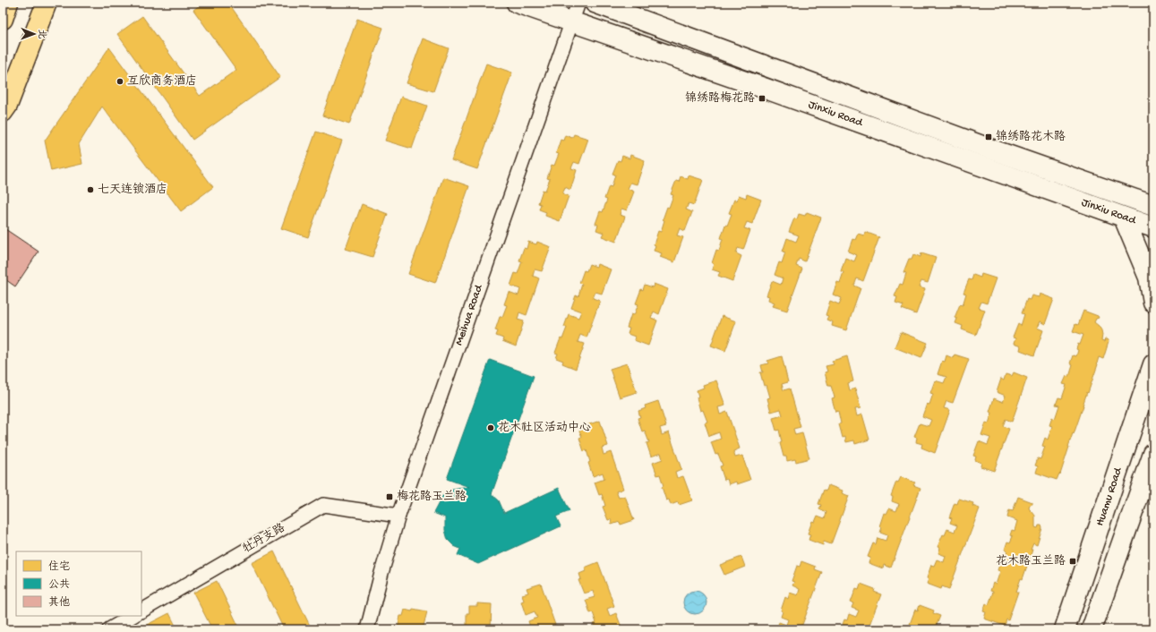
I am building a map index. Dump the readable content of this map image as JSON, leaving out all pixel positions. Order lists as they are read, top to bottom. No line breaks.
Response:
{"streets":{"main road":["Jinxiu Road","Huamu Road"],"street":["Meihua Road","牡丹支路"]},"crossings":[["Jinxiu Road","Meihua Road"],["Meihua Road","牡丹支路"]],"places":{"other":["互欣商务酒店","七天连锁酒店","花木社区活动中心"],"transit":["锦绣路梅花路","锦绣路花木路","梅花路玉兰路","花木路玉兰路"]},"legend":["住宅","公共","其他"],"north":"right"}
